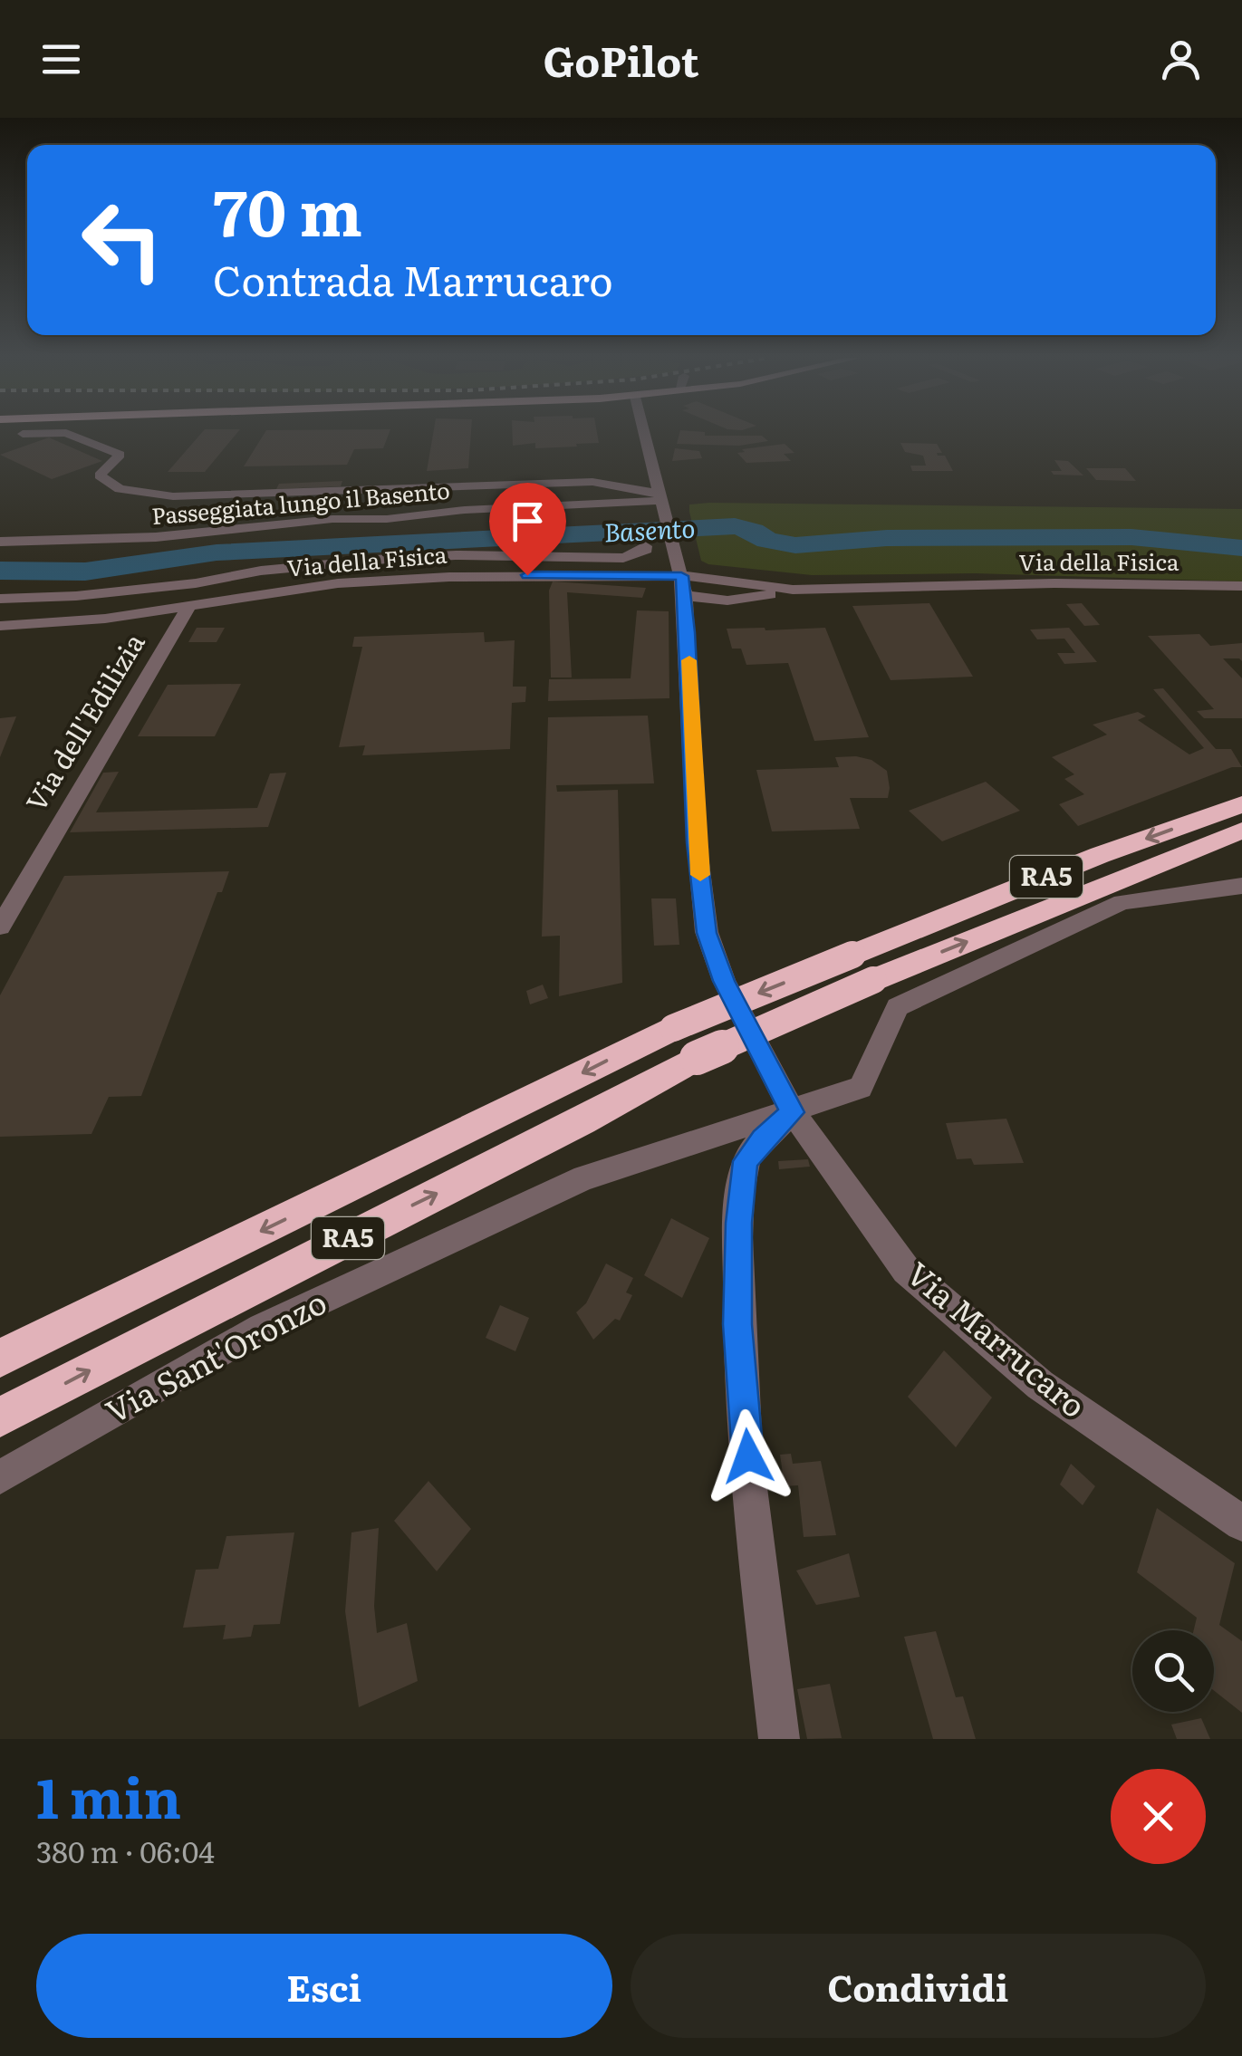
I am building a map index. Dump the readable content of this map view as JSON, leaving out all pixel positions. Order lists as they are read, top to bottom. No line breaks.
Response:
{"streets":{"highway":["RA5"],"street":["Passeggiata lungo il Basento","Via della Fisica","Via dell'Edilizia","Via Marrucaro","Via Sant'Oronzo"]},"crossings":[["Via della Fisica","Via dell'Edilizia"],["Via della Fisica","Via Marrucaro"],["Via Marrucaro","Via Sant'Oronzo"]],"water":["Basento"],"page":{"header":"GoPilot","turn":["70 m","Contrada Marrucaro"],"heading":["1 min","380 m · 06:04"],"buttons":["Esci","Condividi"]}}
